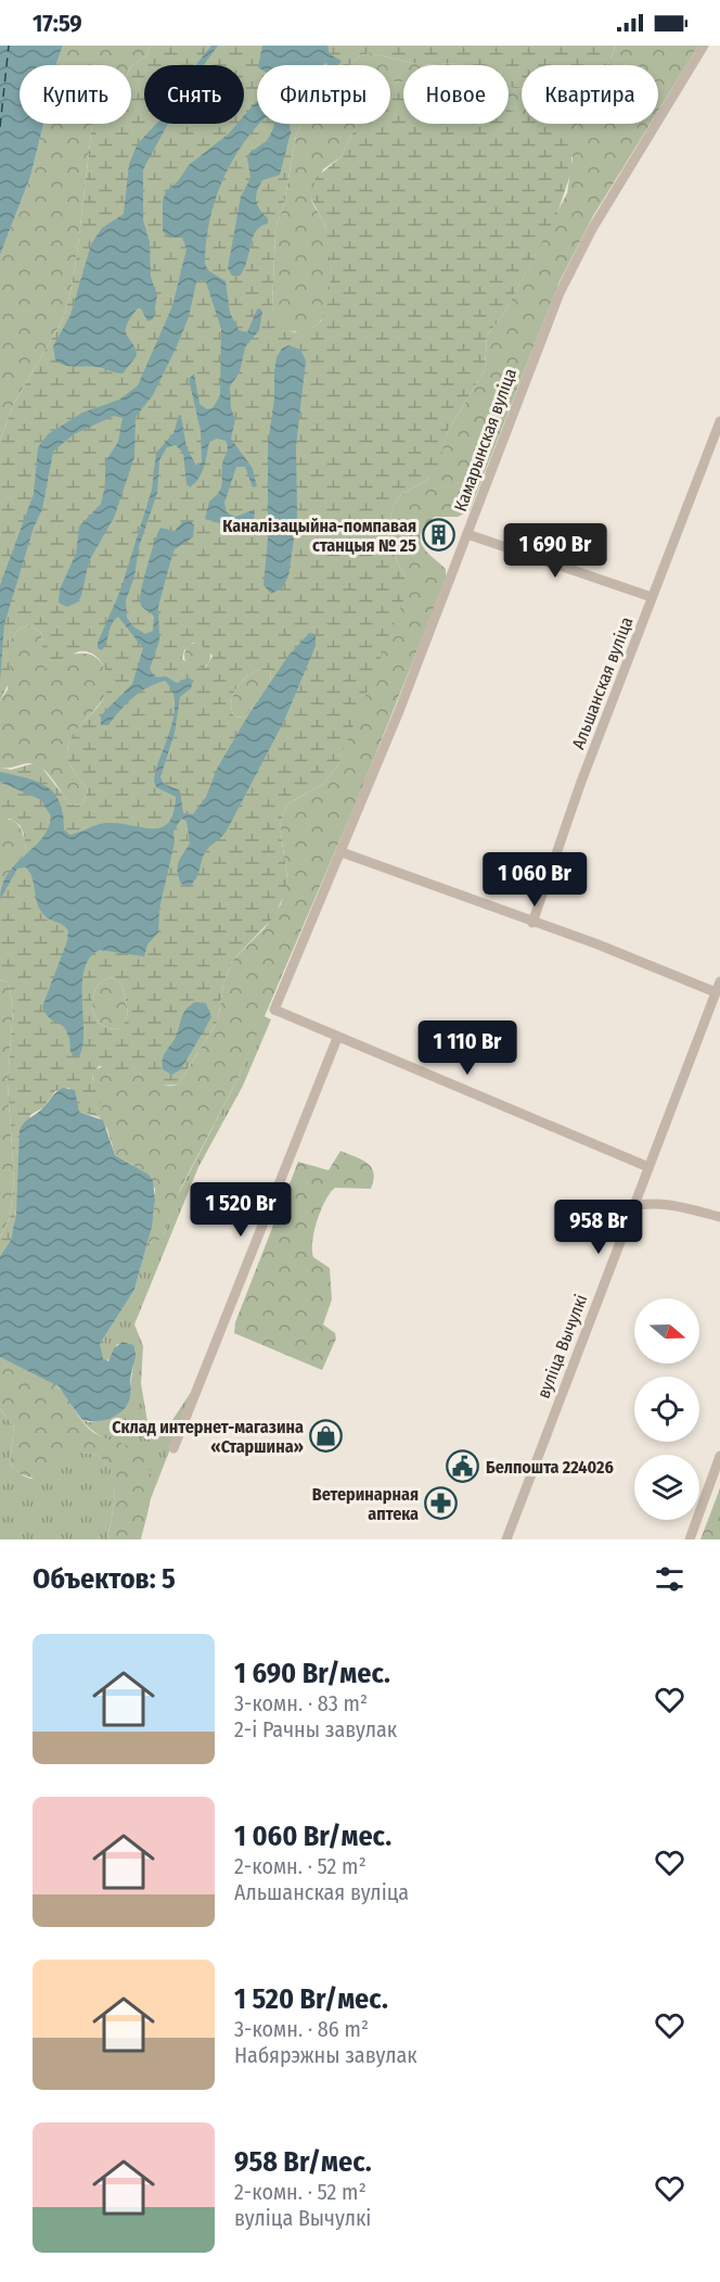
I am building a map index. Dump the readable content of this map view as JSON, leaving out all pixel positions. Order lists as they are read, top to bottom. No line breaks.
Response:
{"streets":{"street":["Камарынская вуліца","Альшанская вуліца","вуліца Вычулкі"]},"places":{"building":["Каналізацыйна-помпавая станцыя № 25"],"shop":["Склад интернет-магазина «Старшина»"],"public building":["Белпошта 224026"],"pharmacy":["Ветеринарная аптека"]},"north":"right","page":{"status":"17:59","chip":["Купить","Снять","Фильтры","Новое","Квартира"],"price":["1 690 Br","1 060 Br","1 110 Br","1 520 Br","958 Br"],"heading":"Объектов: 5","list":[{"name":"1 690 Br/мес.","note":"3-комн. · 83 m² · 2-і Рачны завулак"},{"name":"1 060 Br/мес.","note":"2-комн. · 52 m² · Альшанская вуліца"},{"name":"1 520 Br/мес.","note":"3-комн. · 86 m² · Набярэжны завулак"},{"name":"958 Br/мес.","note":"2-комн. · 52 m² · вуліца Вычулкі"}]}}
